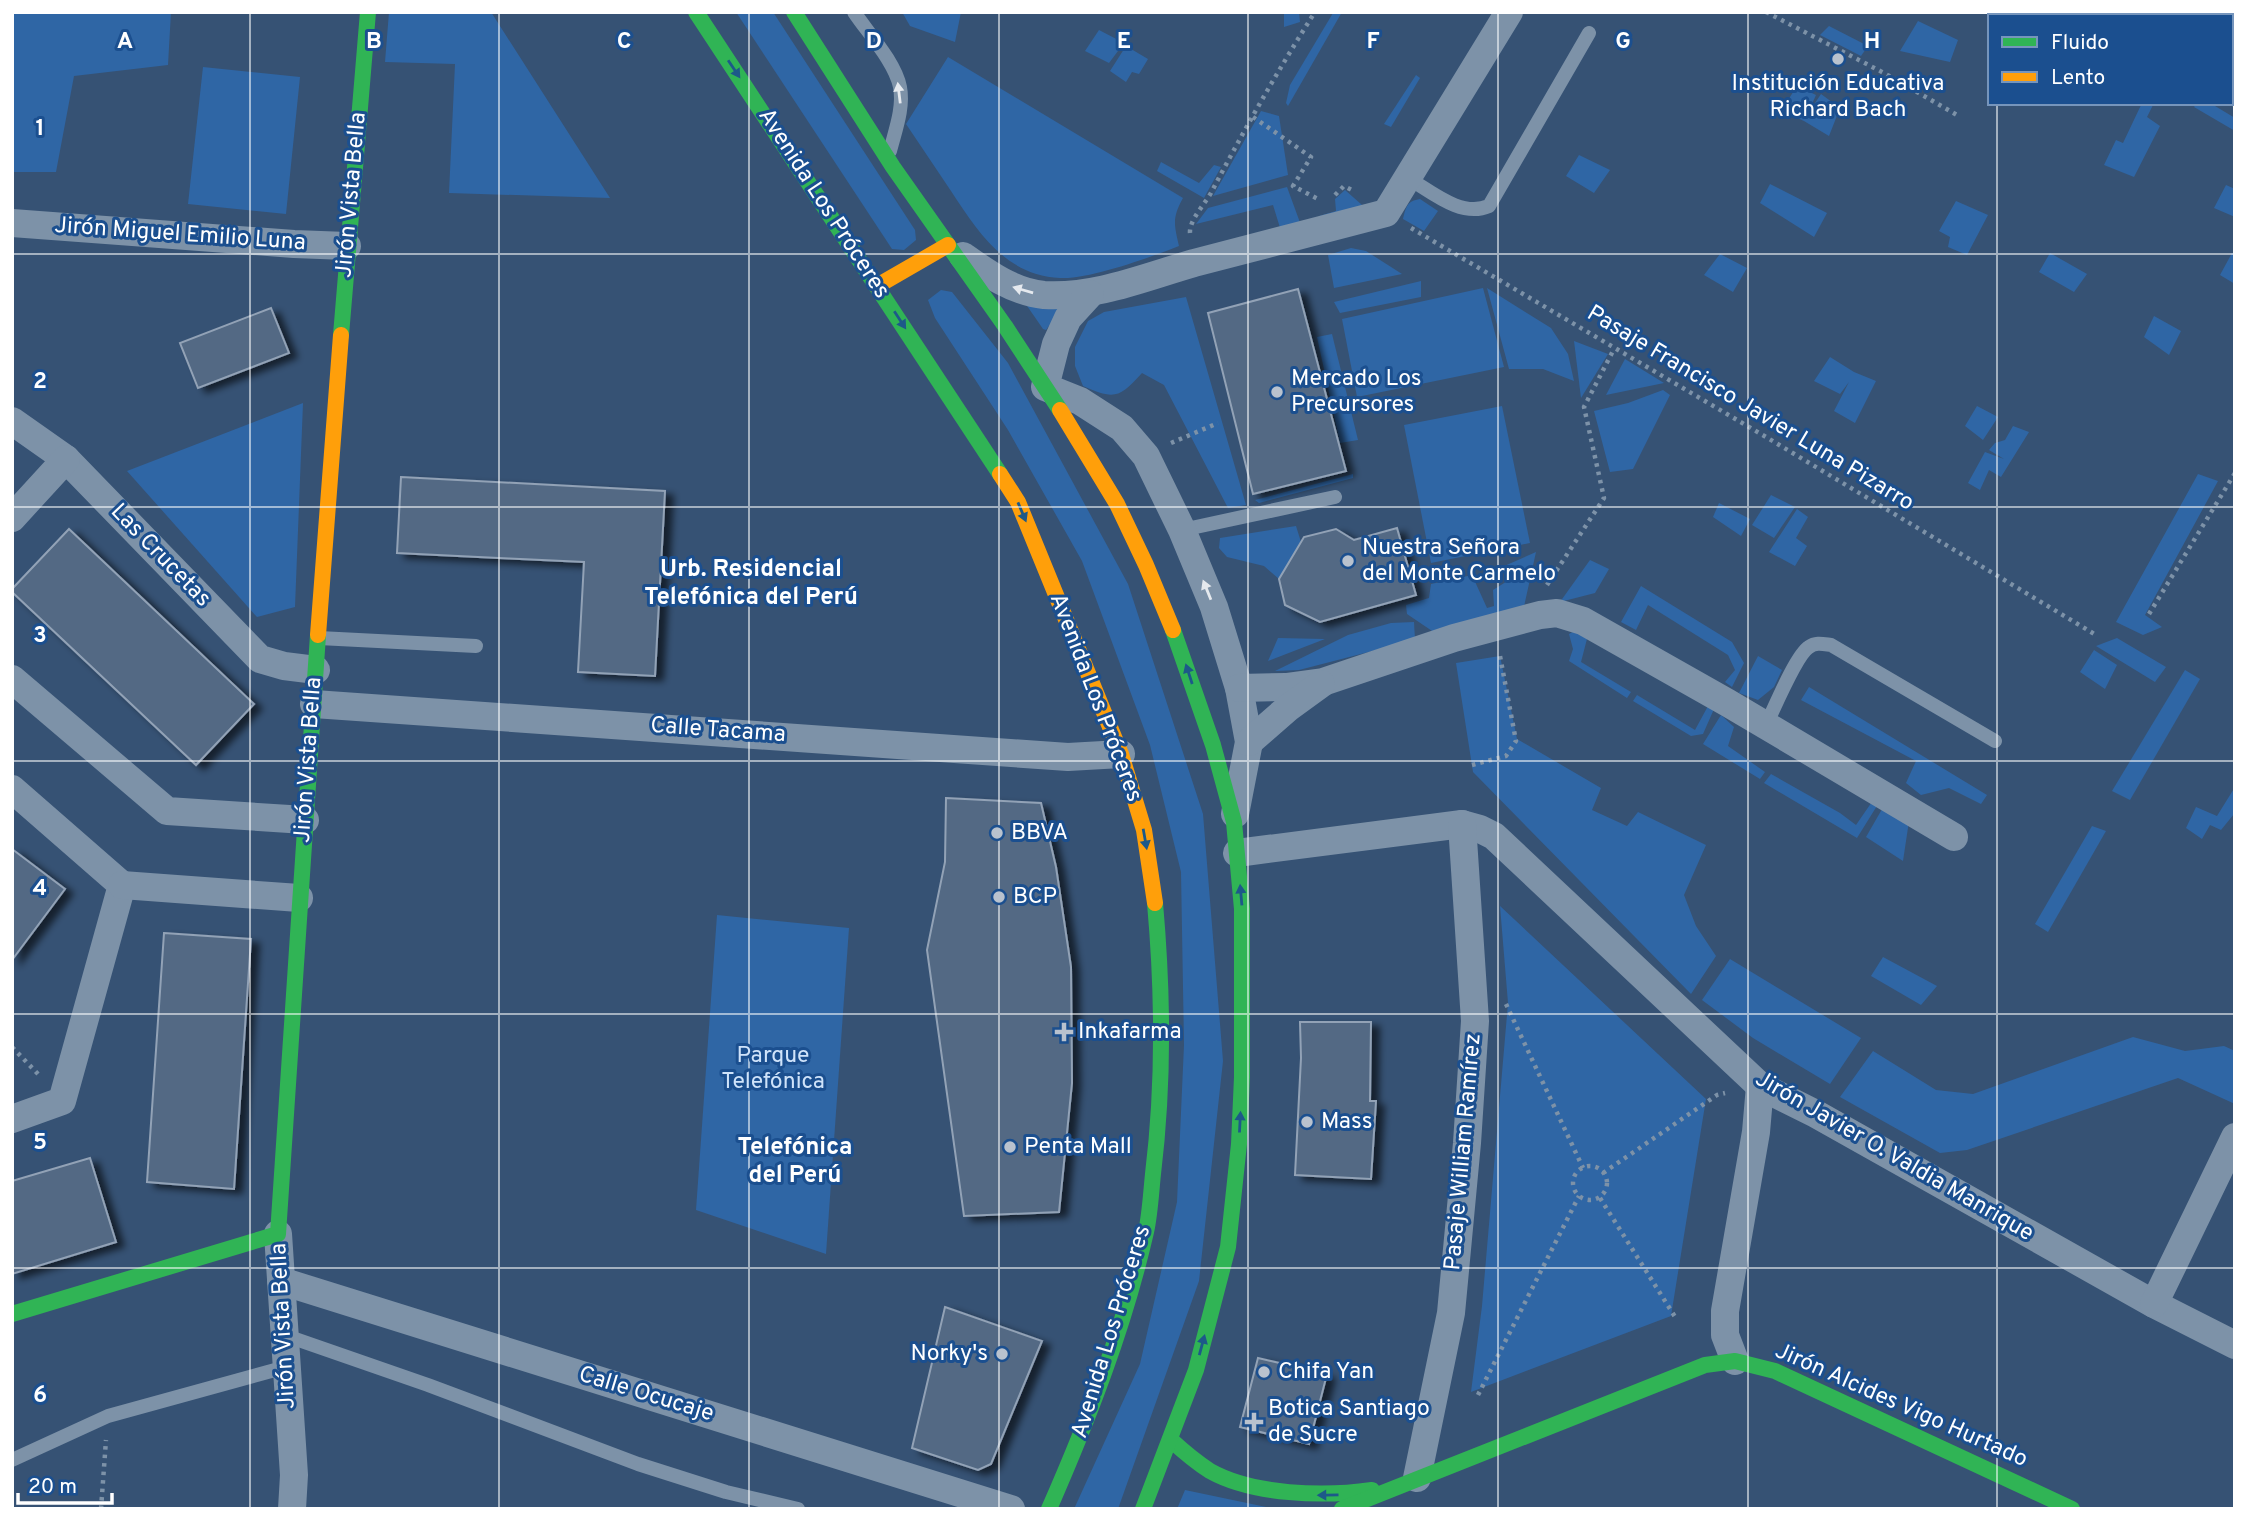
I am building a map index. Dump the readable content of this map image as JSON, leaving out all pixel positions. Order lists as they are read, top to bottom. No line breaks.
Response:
{"streets":{"main road":["Jirón Vista Bella","Avenida Los Próceres","Jirón Alcides Vigo Hurtado"],"street":["Jirón Miguel Emilio Luna","Las Crucetas","Calle Tacama","Pasaje William Ramírez","Jirón Javier O. Valdia Manrique","Calle Ocucaje"],"path":["Pasaje Francisco Javier Luna Pizarro"]},"crossings":[["Jirón Vista Bella","Jirón Miguel Emilio Luna"],["Jirón Vista Bella","Las Crucetas"],["Jirón Vista Bella","Calle Tacama"],["Jirón Vista Bella","Calle Ocucaje"],["Avenida Los Próceres","Calle Tacama"],["Pasaje William Ramírez","Jirón Javier O. Valdia Manrique"],["Pasaje William Ramírez","Jirón Alcides Vigo Hurtado"]],"districts":["Urb. Residencial Telefónica del Perú","Telefónica del Perú"],"parks":["Parque Telefónica"],"places":{"other":["Institución Educativa Richard Bach","Mercado Los Precursores","Nuestra Señora del Monte Carmelo","BBVA","BCP","Mass","Penta Mall","Norky's","Chifa Yan"],"health":["Inkafarma","Botica Santiago de Sucre"]},"legend":["Fluido","Lento"],"scale_bar":"20 m","grid":{"columns":["A","B","C","D","E","F","G","H"],"rows":["1","2","3","4","5","6"]}}
